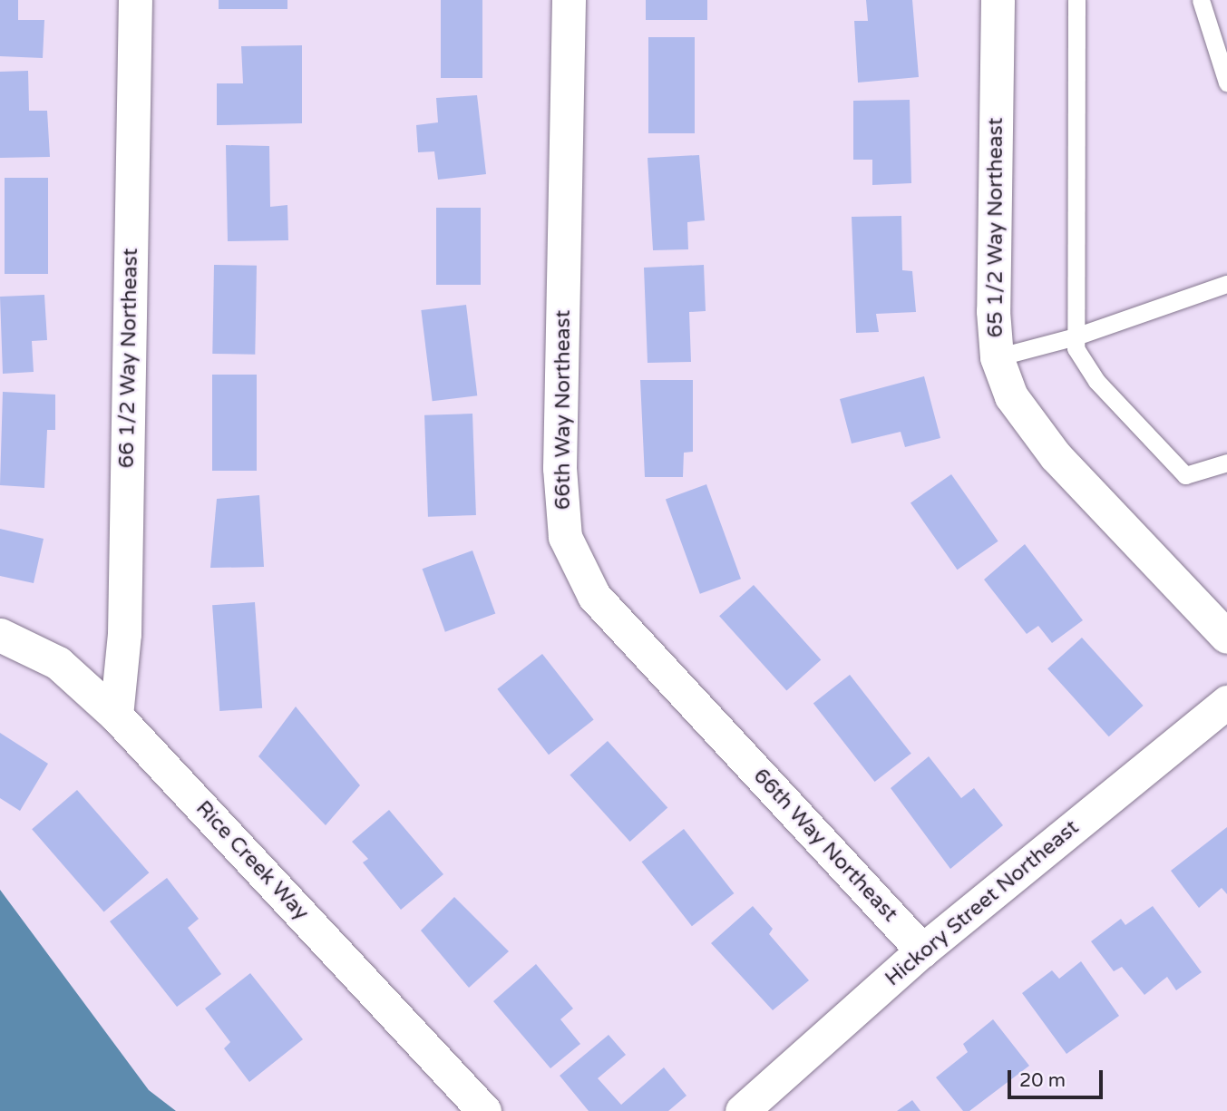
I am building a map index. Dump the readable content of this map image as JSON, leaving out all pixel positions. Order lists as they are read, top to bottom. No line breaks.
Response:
{"streets":{"street":["65 1/2 Way Northeast","66 1/2 Way Northeast","66th Way Northeast","Rice Creek Way","Hickory Street Northeast"]},"crossings":[["66 1/2 Way Northeast","Rice Creek Way"],["66th Way Northeast","Hickory Street Northeast"]],"scale_bar":"20 m"}
